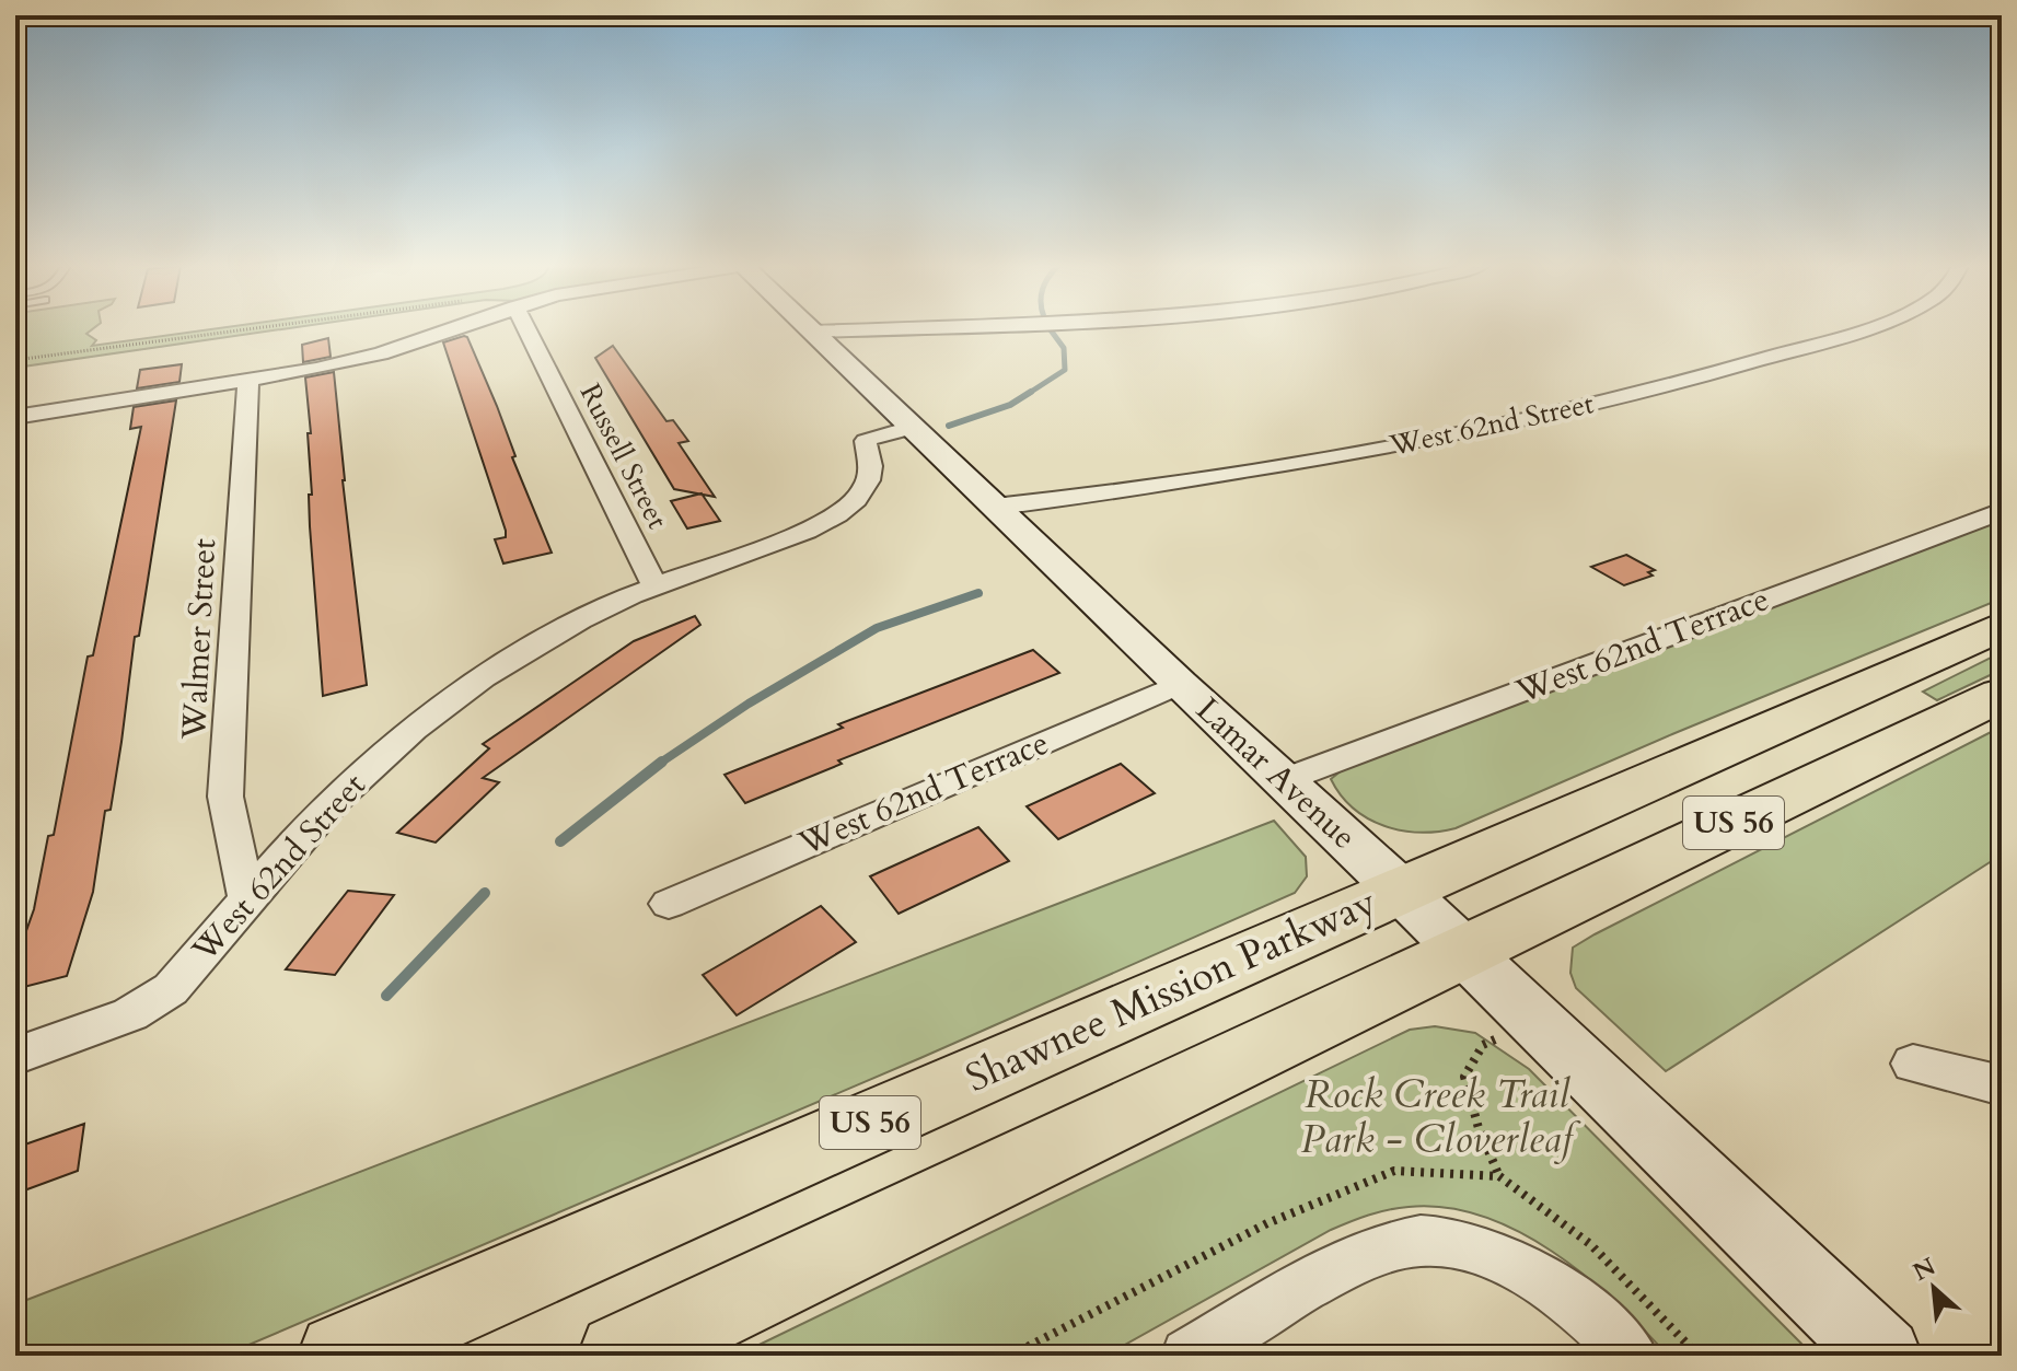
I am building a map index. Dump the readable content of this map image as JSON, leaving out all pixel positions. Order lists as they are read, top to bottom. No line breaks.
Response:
{"streets":{"highway":["US 56","Shawnee Mission Parkway"],"street":["West 62nd Street","Russell Street","Walmer Street","West 62nd Terrace","Lamar Avenue"]},"crossings":[["West 62nd Street","Russell Street"],["West 62nd Street","Walmer Street"],["West 62nd Street","Lamar Avenue"],["West 62nd Terrace","Lamar Avenue"],["Lamar Avenue","US 56"],["Lamar Avenue","Shawnee Mission Parkway"]],"parks":["Rock Creek Trail Park - Cloverleaf"],"north":"top left"}
